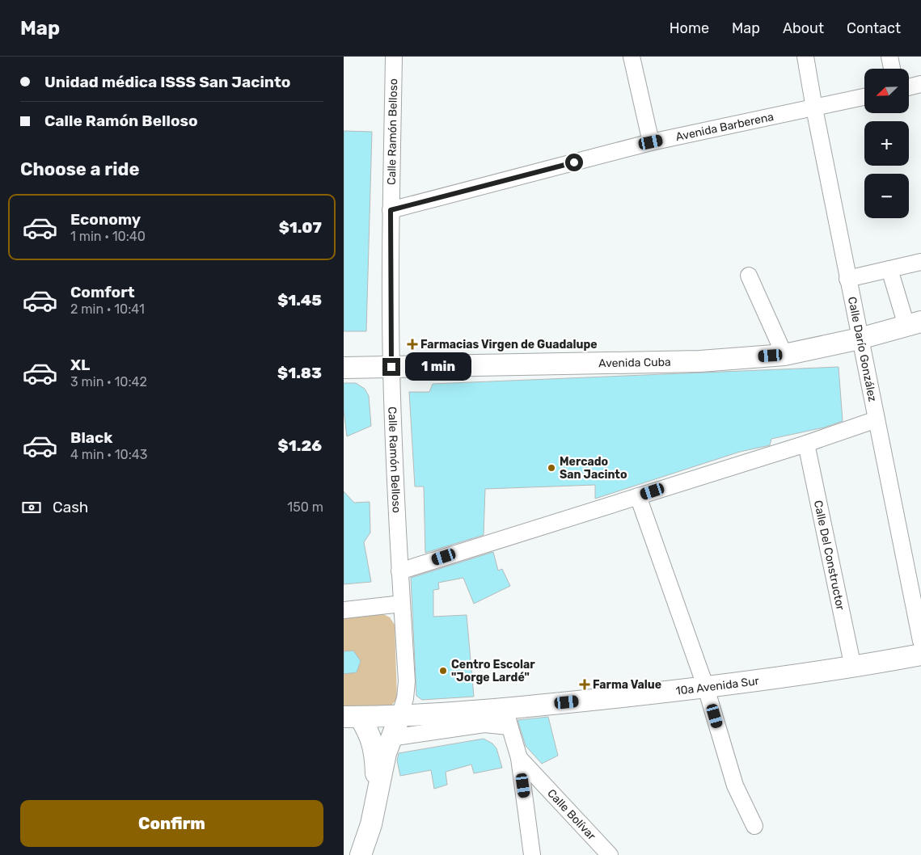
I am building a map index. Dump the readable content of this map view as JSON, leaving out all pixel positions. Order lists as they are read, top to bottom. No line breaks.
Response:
{"streets":{"main road":["Calle Ramón Belloso","Avenida Cuba","10a Avenida Sur"],"street":["Avenida Barberena","Calle Darío González","Calle Del Constructor","Calle Bolívar"]},"crossings":[["Avenida Barberena","Calle Ramón Belloso"],["Avenida Barberena","Calle Darío González"],["Calle Ramón Belloso","Avenida Cuba"],["Calle Ramón Belloso","10a Avenida Sur"],["Calle Darío González","Avenida Cuba"],["Calle Del Constructor","10a Avenida Sur"],["10a Avenida Sur","Calle Bolívar"]],"places":{"health":["Farmacias Virgen de Guadalupe","Farma Value"],"other":["Mercado San Jacinto","Centro Escolar \"Jorge Lardé\""]},"north":"bottom left","page":{"header":"Map","nav":["Home","Map","About","Contact"],"banner":["Unidad médica ISSS San Jacinto","Calle Ramón Belloso"],"map_buttons":["+","−"],"heading":"Choose a ride","list":[{"name":"Economy","note":"1 min · 10:40","value":"$1.07"},{"name":"Comfort","note":"2 min · 10:41","value":"$1.45"},{"name":"XL","note":"3 min · 10:42","value":"$1.83"},{"name":"Black","note":"4 min · 10:43","value":"$1.26"}],"bubble":"1 min","pay":["Cash","150 m"],"buttons":"Confirm"}}
